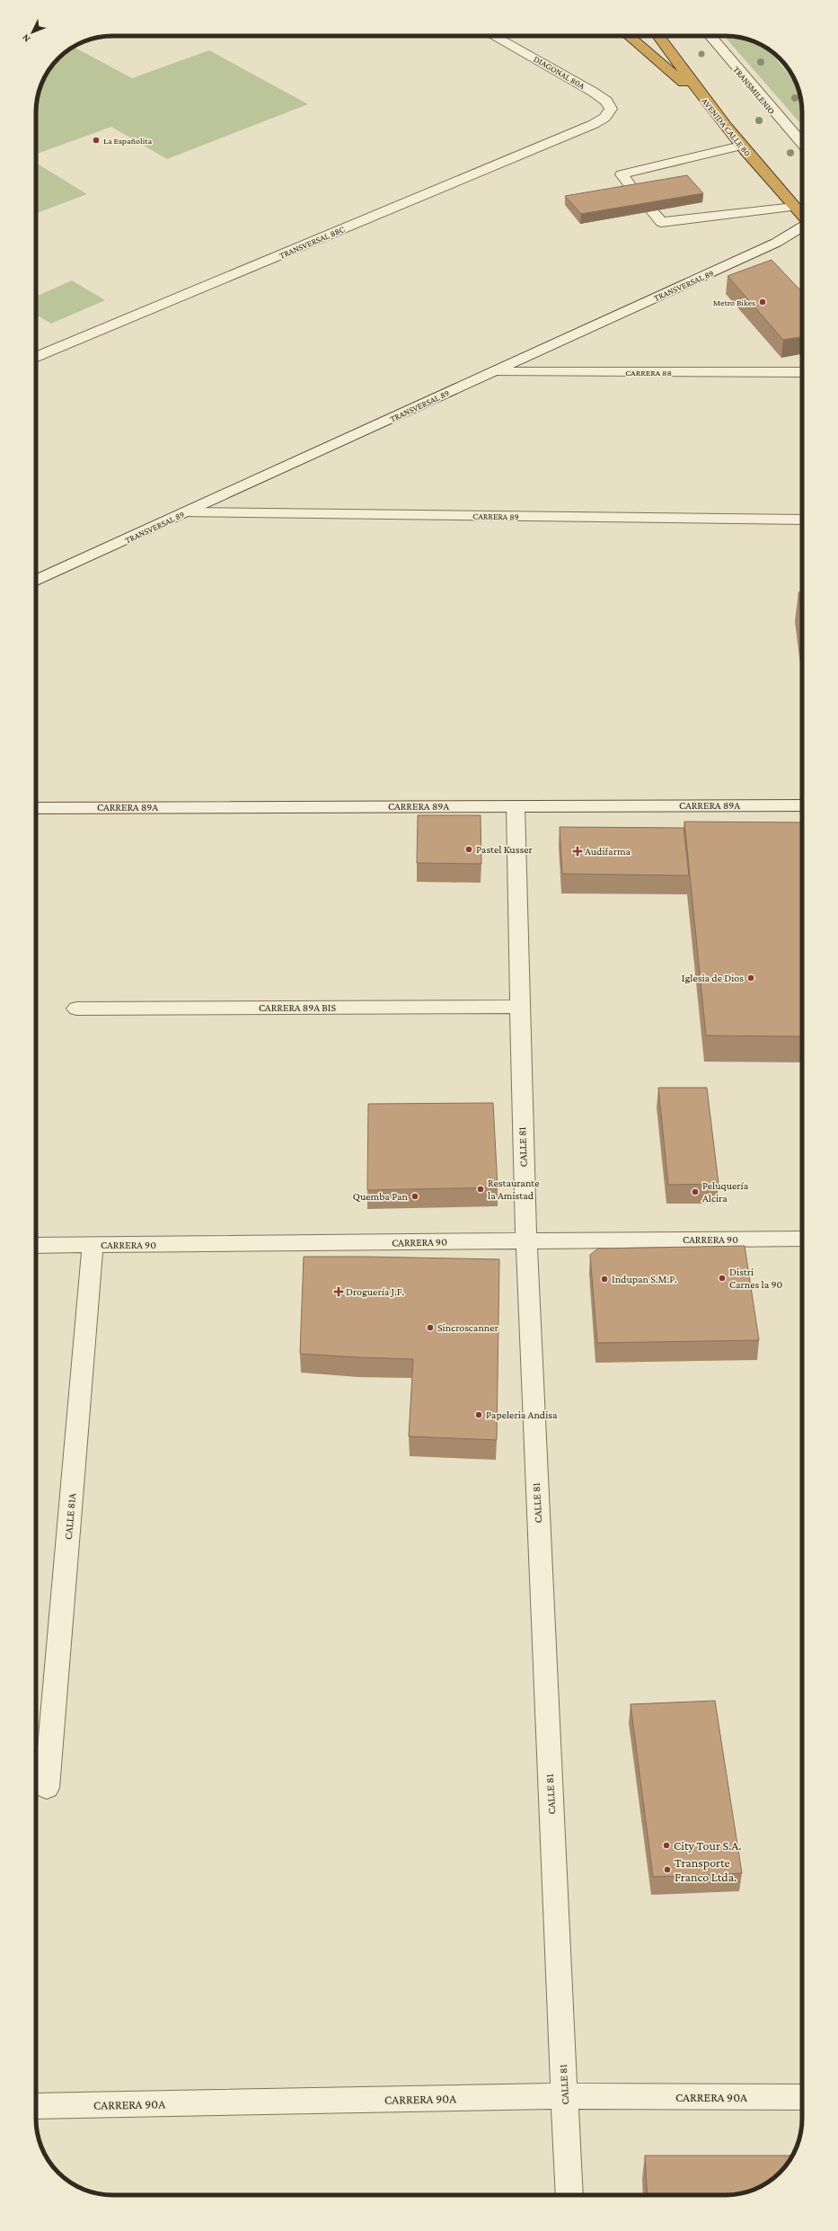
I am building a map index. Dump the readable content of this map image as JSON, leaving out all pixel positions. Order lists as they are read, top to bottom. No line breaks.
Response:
{"streets":{"highway":["AVENIDA CALLE 80"],"street":["DIAGONAL 80A","TRANSMILENIO","TRANSVERSAL 88C","TRANSVERSAL 89","CARRERA 88","CARRERA 89","CARRERA 89A","CARRERA 89A BIS","CALLE 81","CARRERA 90","CALLE 81A","CARRERA 90A"]},"crossings":[["DIAGONAL 80A","TRANSVERSAL 88C"],["TRANSVERSAL 89","CARRERA 88"],["TRANSVERSAL 89","CARRERA 89"],["CARRERA 89A","CALLE 81"],["CARRERA 89A BIS","CALLE 81"],["CALLE 81","CARRERA 90"],["CALLE 81","CARRERA 90A"],["CARRERA 90","CALLE 81A"]],"places":{"other":["La Españolita","Metro Bikes","Pastel Kusser","Iglesia de Dios","Restaurante la Amistad","Peluquería Alcira","Quemba Pan","Distri Carnes la 90","Indupan S.M.P.","Sincroscanner","Papeleria Andisa","City Tour S.A.","Transporte Franco Ltda."],"health":["Audifarma","Droguería J.F."]},"north":"bottom left"}
